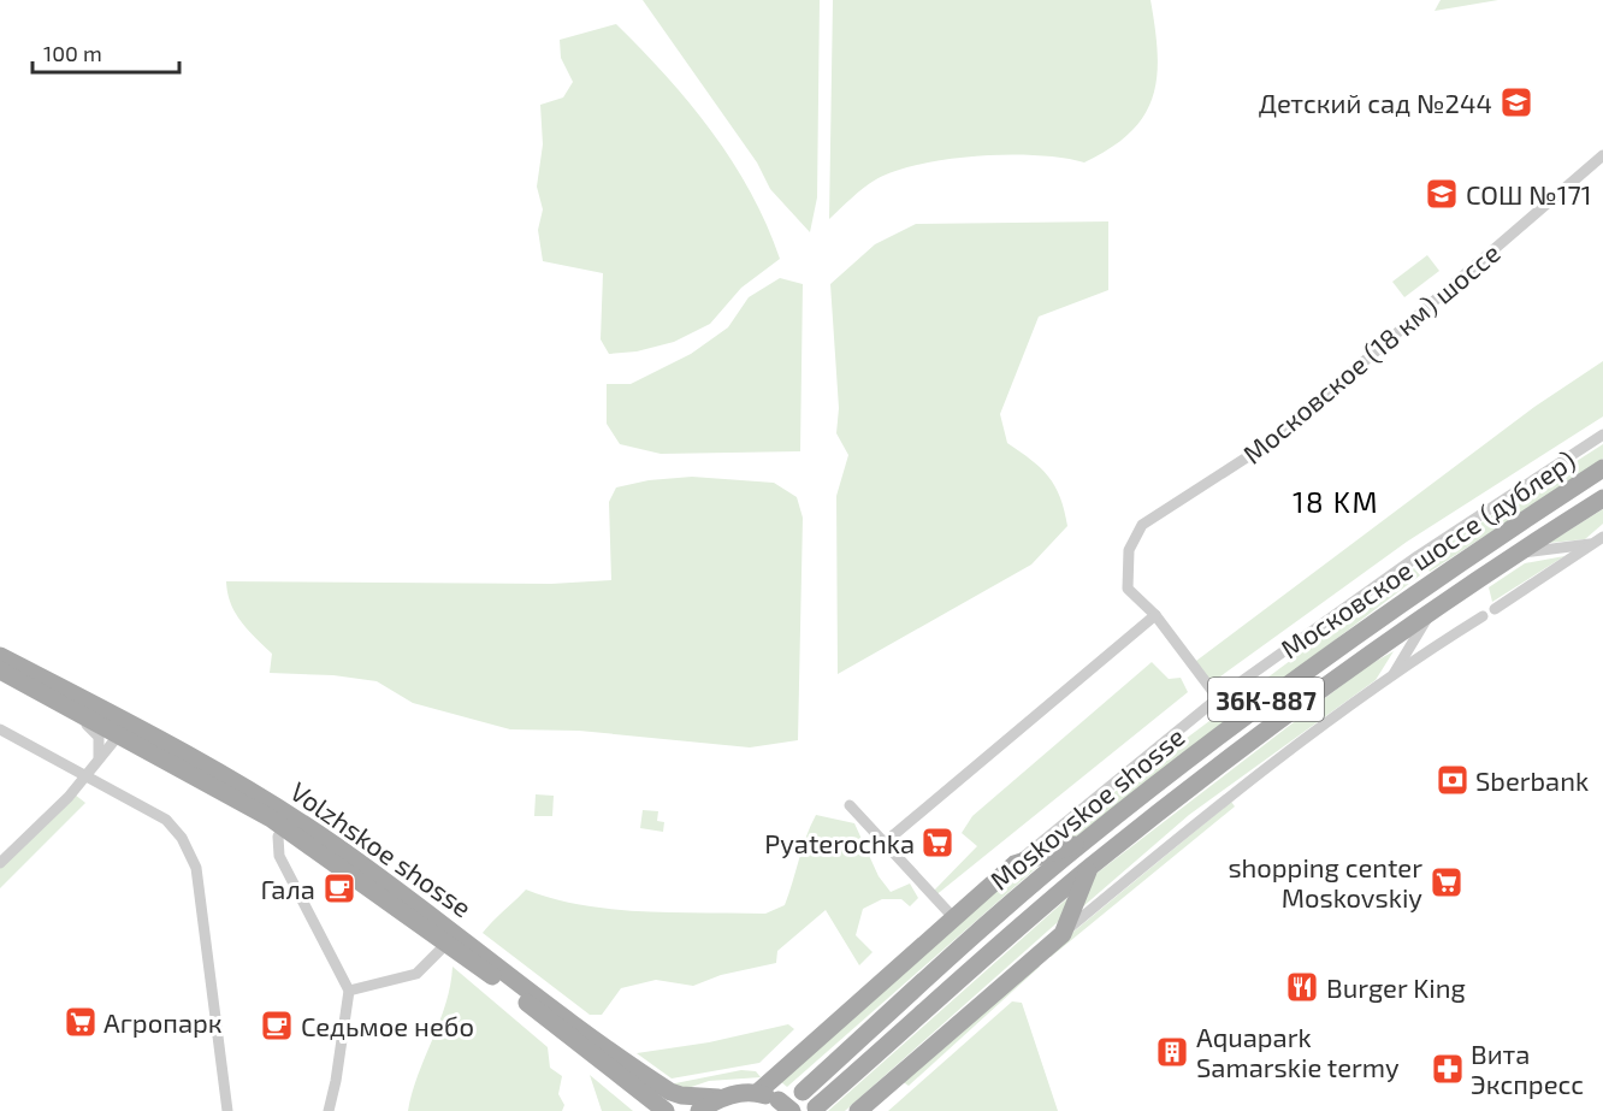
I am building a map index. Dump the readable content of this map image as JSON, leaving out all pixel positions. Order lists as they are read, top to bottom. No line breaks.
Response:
{"streets":{"main road":["36К-887","Moskovskoe shosse","Volzhskoe shosse"],"street":["Московское (18 км) шоссе","Московское шоссе (дублер)"]},"crossings":[["Московское (18 км) шоссе","Московское шоссе (дублер)"]],"districts":["18 KM"],"places":{"school or university":["Детский сад №244","СОШ №171"],"bank":["Sberbank"],"supermarket":["Pyaterochka","shopping center Moskovskiy","Агропарк"],"cafe":["Гала","Седьмое небо"],"restaurant":["Burger King"],"building":["Aquapark Samarskie termy"],"pharmacy":["Вита Экспресс"]},"scale_bar":"100 m"}
